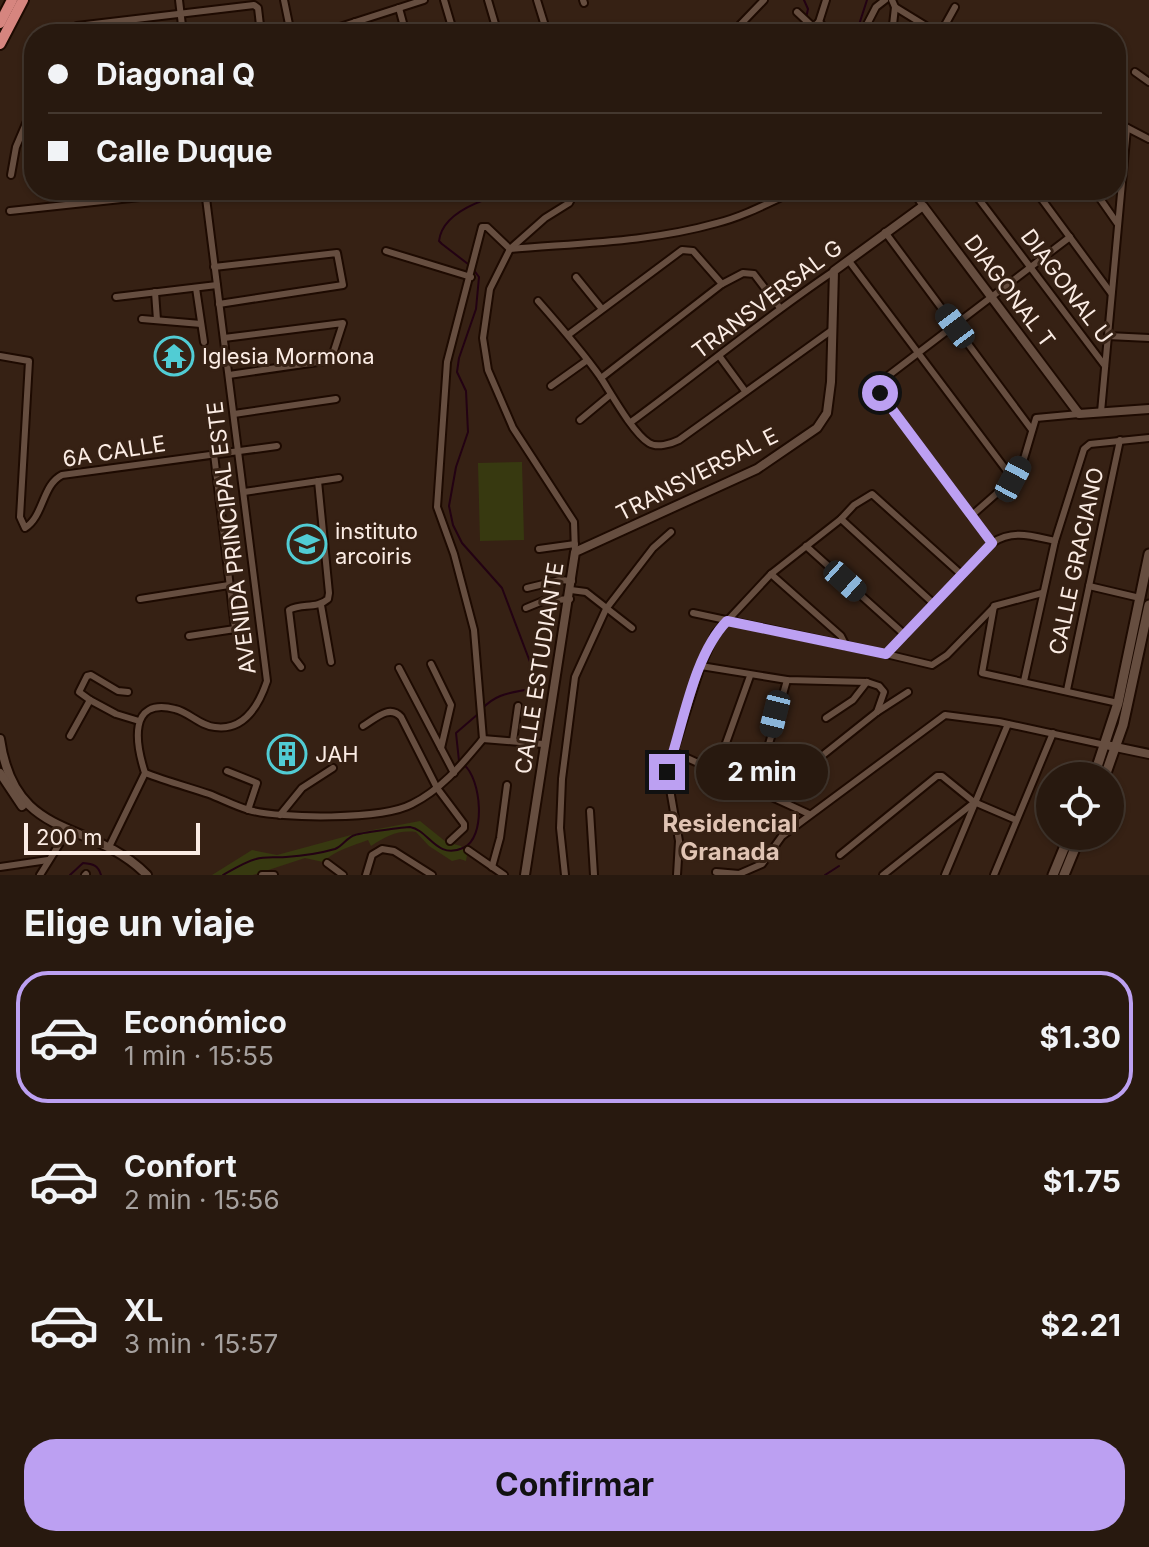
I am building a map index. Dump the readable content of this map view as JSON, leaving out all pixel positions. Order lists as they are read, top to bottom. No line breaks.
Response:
{"streets":{"street":["DIAGONAL U","DIAGONAL T","TRANSVERSAL G","6A CALLE","TRANSVERSAL E","AVENIDA PRINCIPAL ESTE","CALLE GRACIANO","CALLE ESTUDIANTE"]},"crossings":[["DIAGONAL T","TRANSVERSAL G"],["TRANSVERSAL G","TRANSVERSAL E"],["6A CALLE","AVENIDA PRINCIPAL ESTE"],["TRANSVERSAL E","CALLE ESTUDIANTE"]],"districts":["Residencial Granada"],"places":{"temple":["Iglesia Mormona"],"school or university":["instituto arcoiris"],"building":["JAH"]},"scale_bar":"200 m","page":{"banner":["Diagonal Q","Calle Duque"],"bubble":"2 min","scale":"200 m","heading":"Elige un viaje","list":[{"name":"Económico","note":"1 min · 15:55","value":"$1.30"},{"name":"Confort","note":"2 min · 15:56","value":"$1.75"},{"name":"XL","note":"3 min · 15:57","value":"$2.21"}],"buttons":"Confirmar"}}
